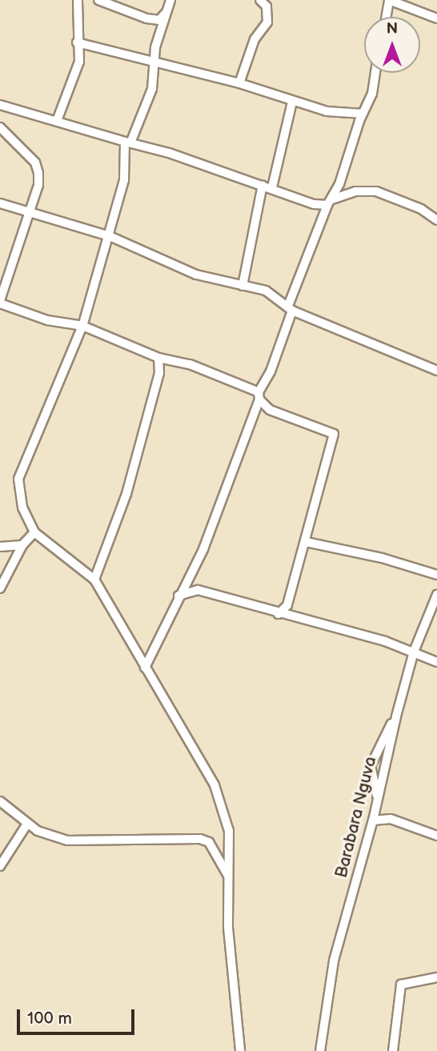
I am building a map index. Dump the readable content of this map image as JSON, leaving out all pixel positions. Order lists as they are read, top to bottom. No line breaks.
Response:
{"streets":{"street":["Barabara Nguva"]},"scale_bar":"100 m","north":"top"}
